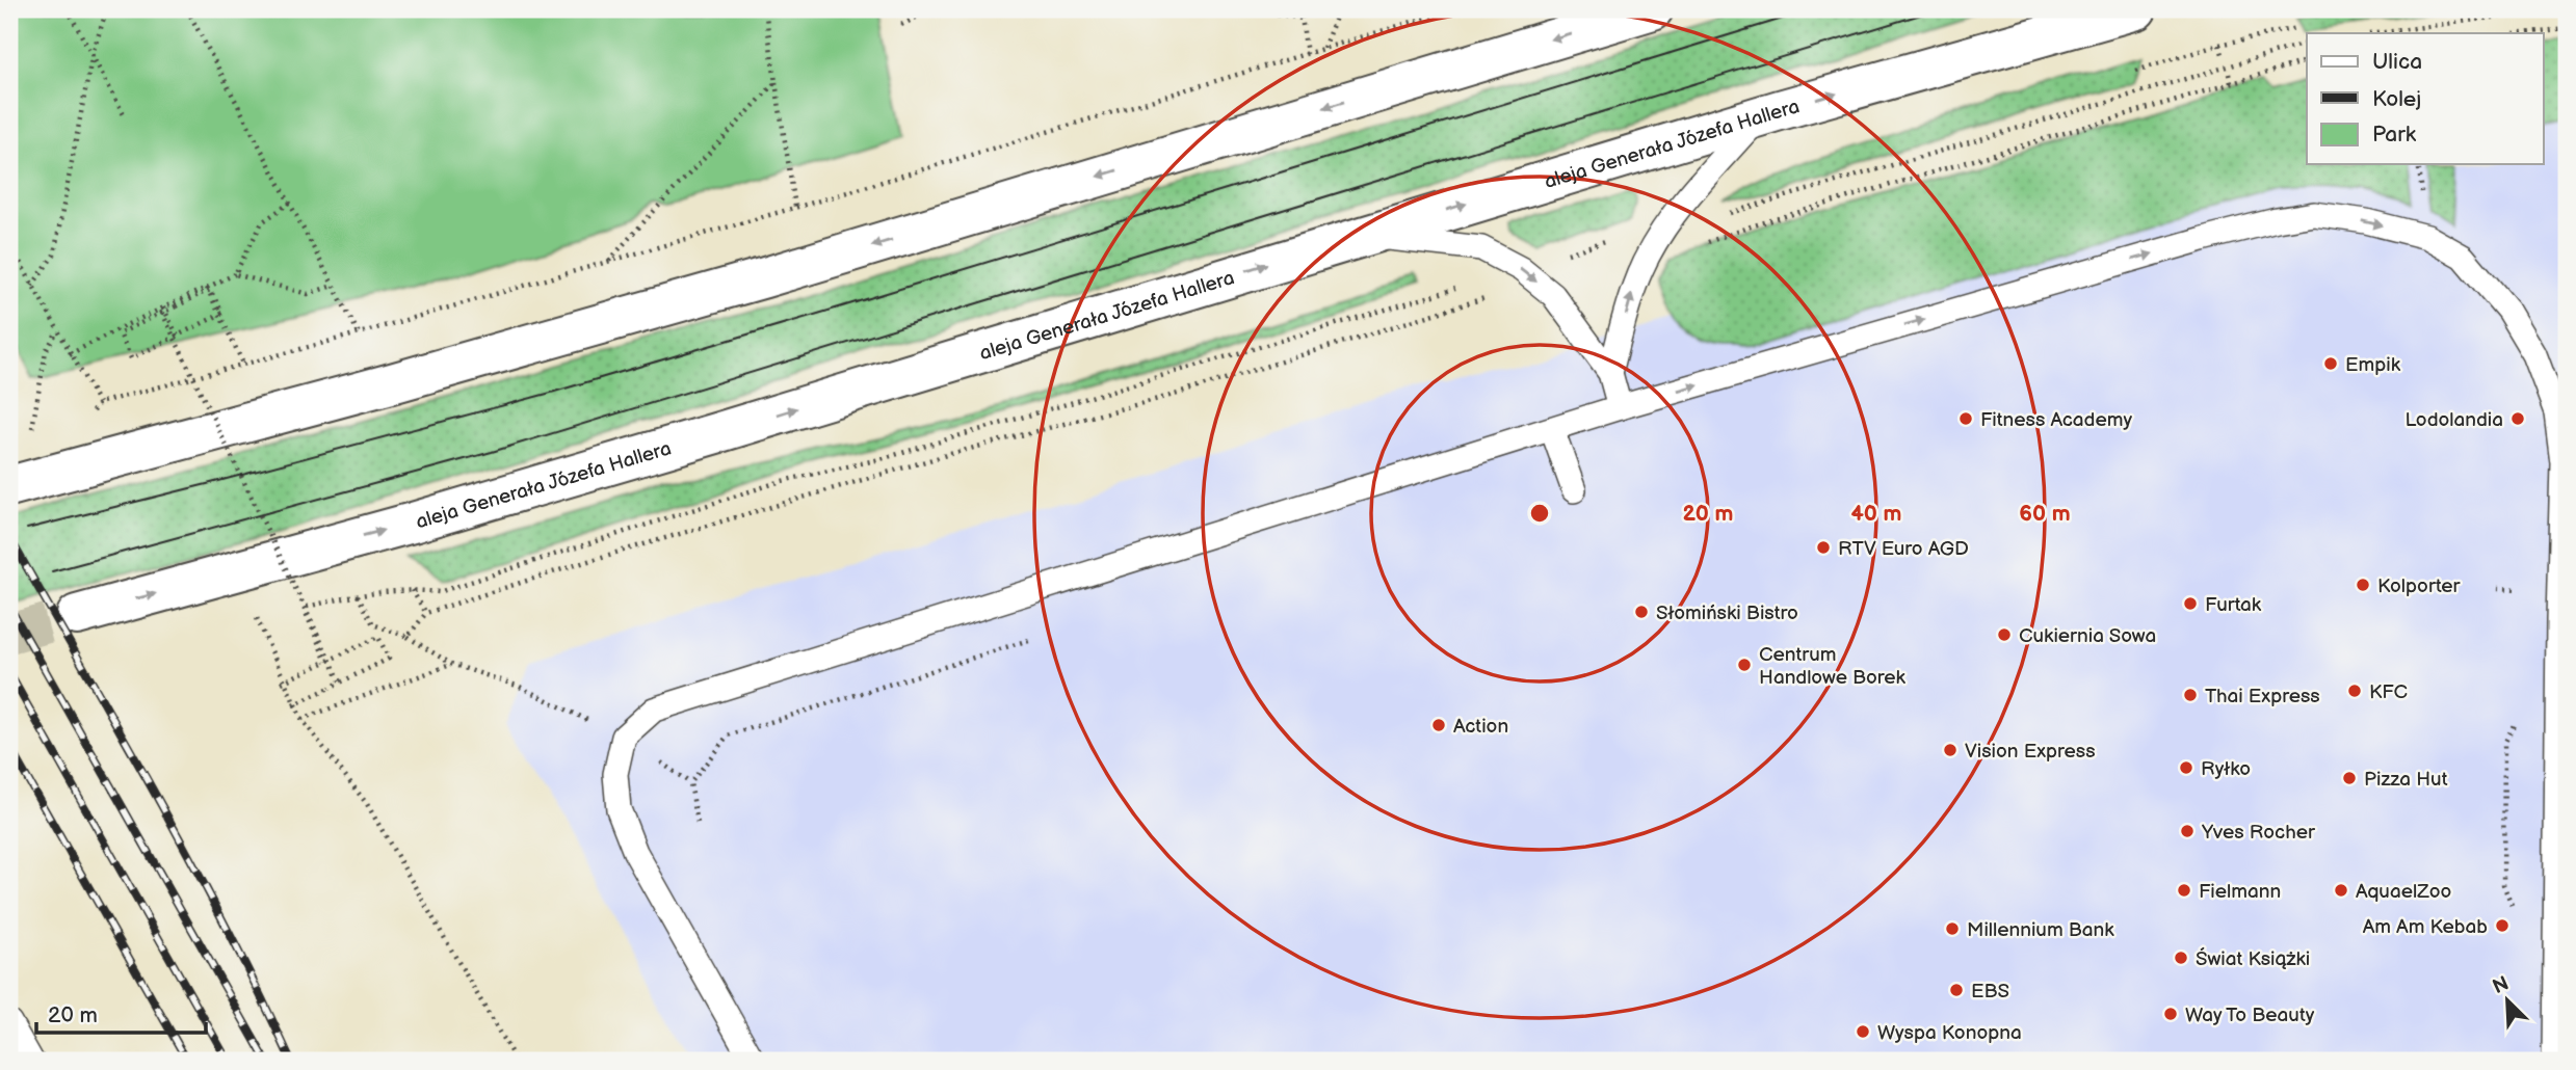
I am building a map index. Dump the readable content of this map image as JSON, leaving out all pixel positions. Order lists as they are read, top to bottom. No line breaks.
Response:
{"streets":{"main road":["aleja Generała Józefa Hallera"]},"places":["Empik","Fitness Academy","Lodolandia","RTV Euro AGD","Kolporter","Furtak","Słomiński Bistro","Cukiernia Sowa","Centrum Handlowe Borek","KFC","Thai Express","Action","Vision Express","Ryłko","Pizza Hut","Yves Rocher","Fielmann","AquaelZoo","Am Am Kebab","Millennium Bank","Świat Książki","EBS","Way To Beauty","Wyspa Konopna"],"legend":["Ulica","Kolej","Park"],"scale_bar":"20 m","north":"top left","rings":["20 m","40 m","60 m"]}
